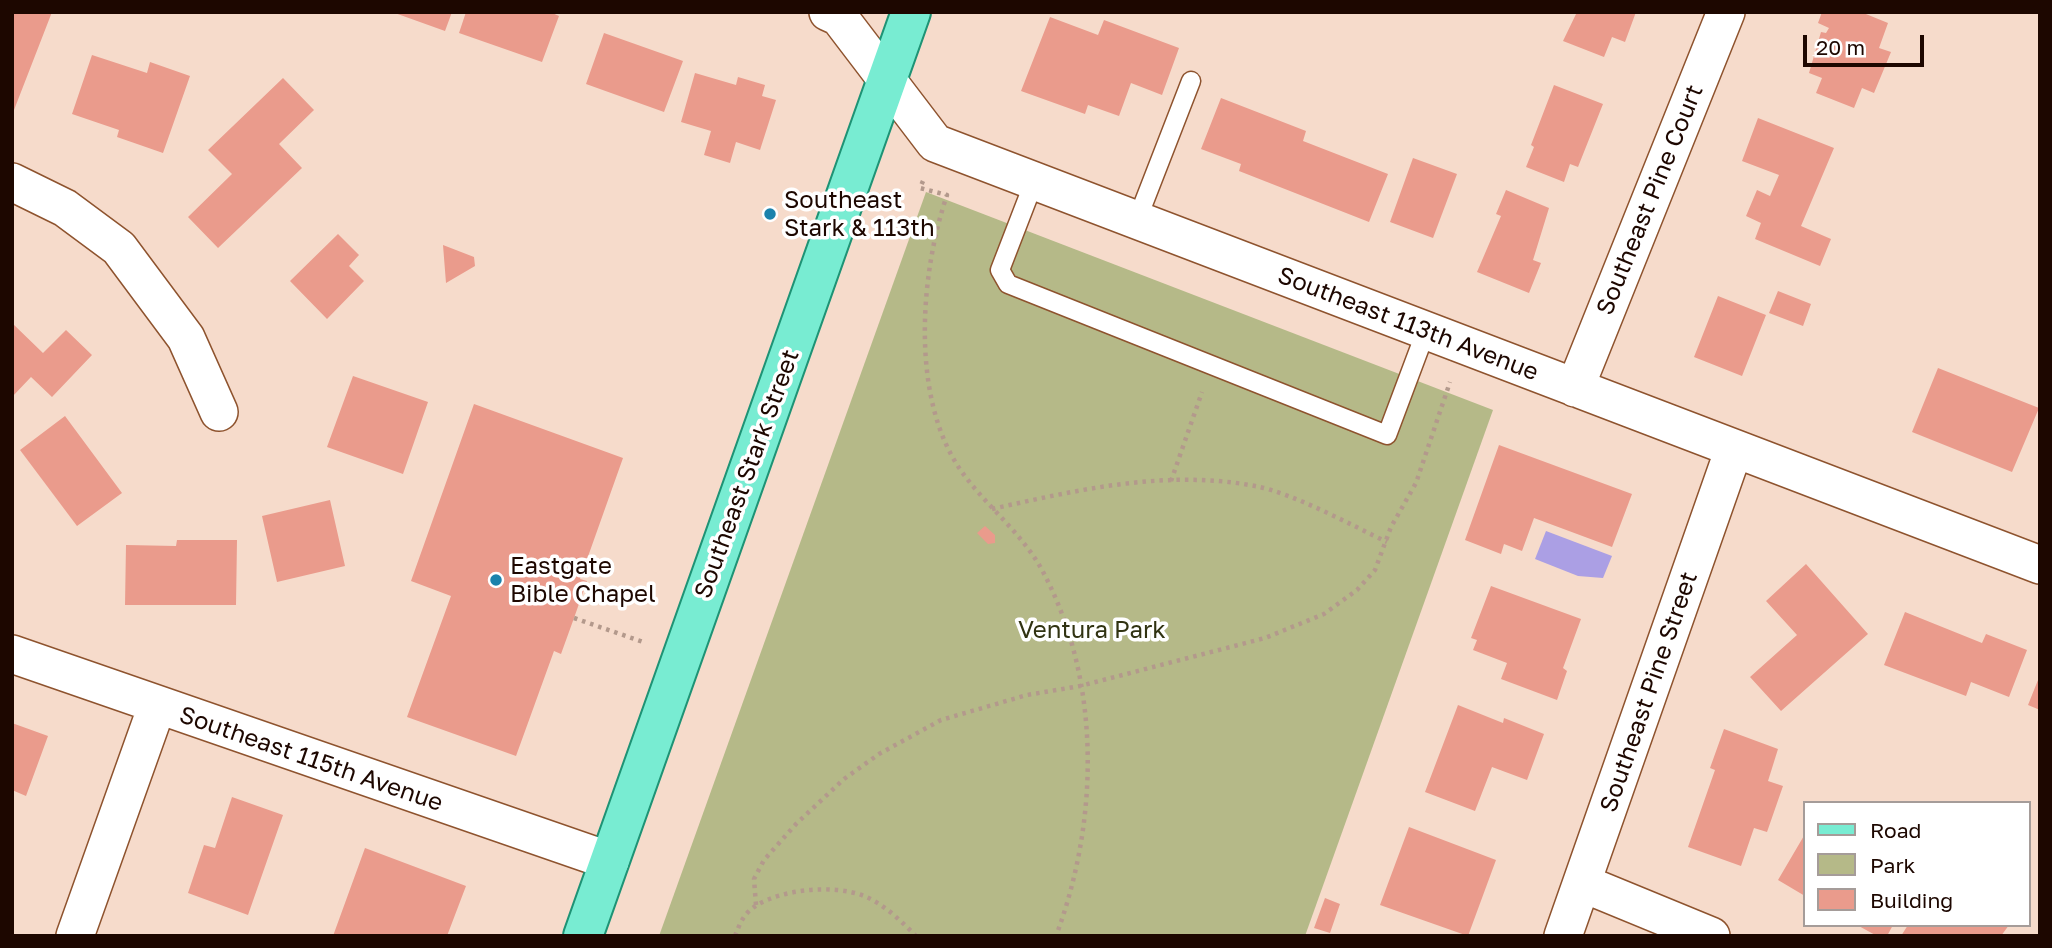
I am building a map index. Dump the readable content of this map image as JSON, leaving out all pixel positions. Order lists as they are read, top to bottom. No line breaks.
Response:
{"streets":{"main road":["Southeast Stark Street"],"street":["Southeast Pine Court","Southeast 113th Avenue","Southeast Pine Street","Southeast 115th Avenue"]},"crossings":[["Southeast Pine Court","Southeast 113th Avenue"],["Southeast 113th Avenue","Southeast Pine Street"],["Southeast Stark Street","Southeast 115th Avenue"]],"parks":["Ventura Park"],"places":["Southeast Stark & 113th","Eastgate Bible Chapel"],"legend":["Road","Park","Building"],"scale_bar":"20 m"}
